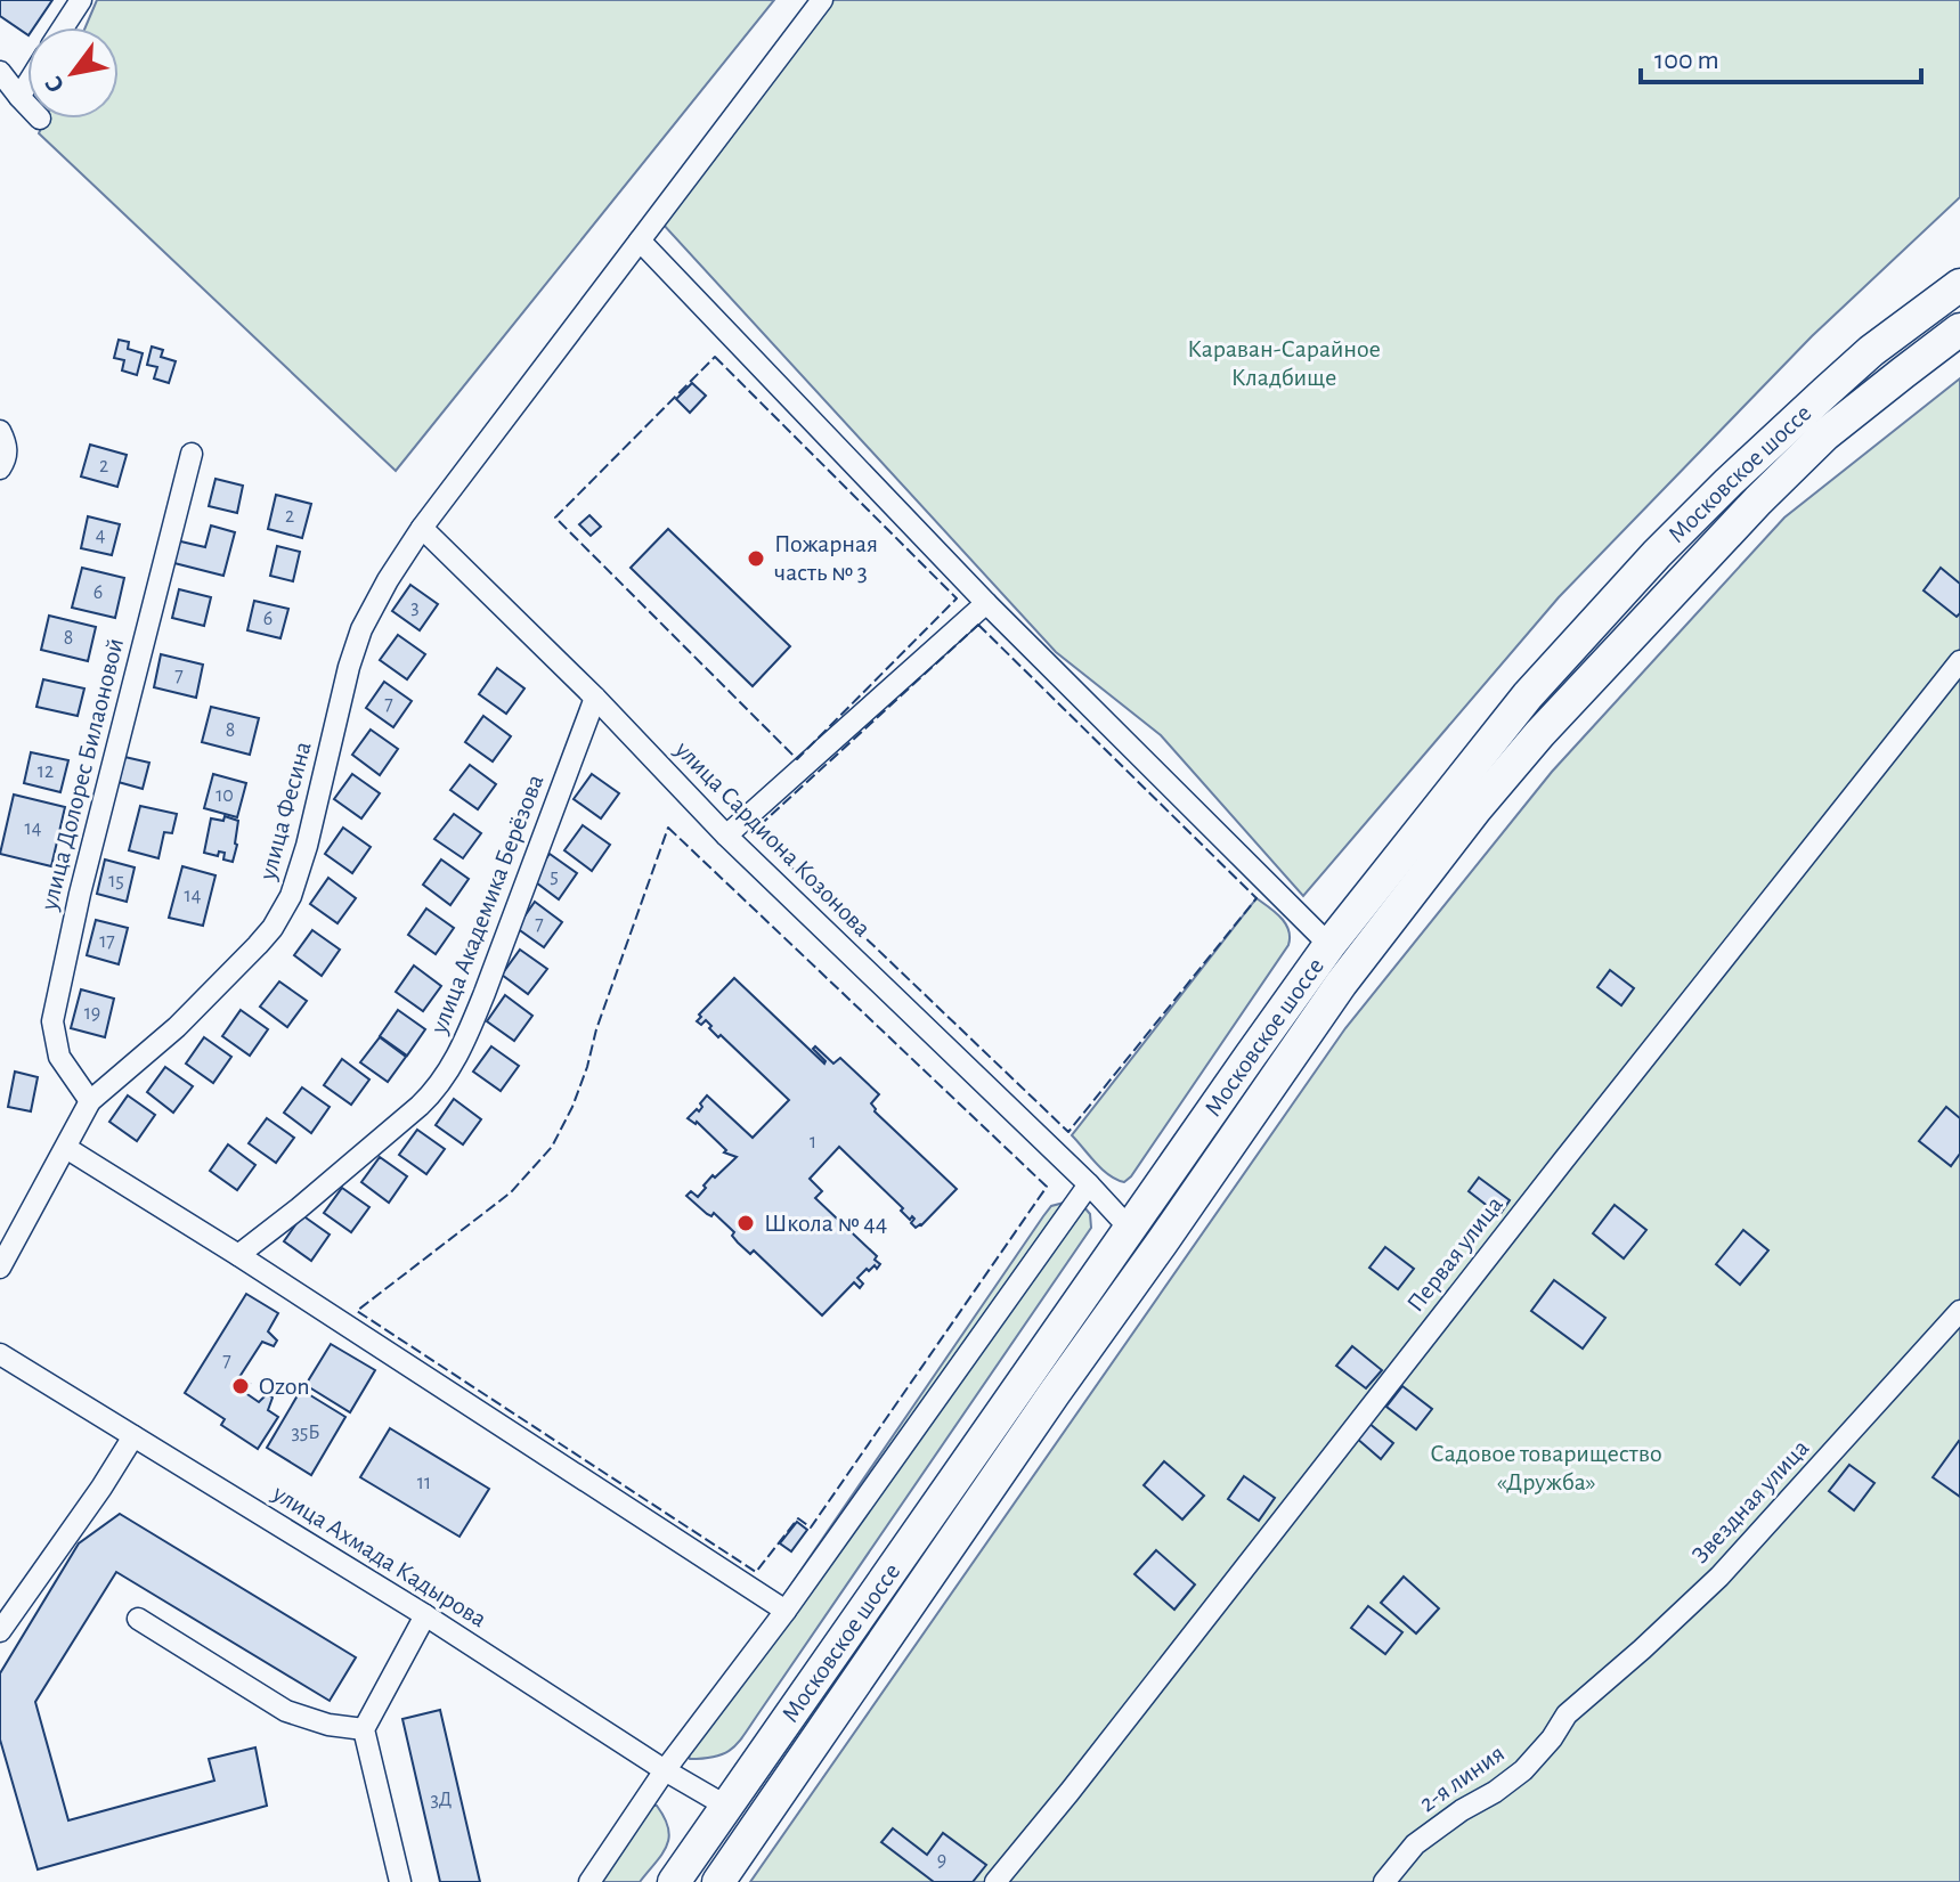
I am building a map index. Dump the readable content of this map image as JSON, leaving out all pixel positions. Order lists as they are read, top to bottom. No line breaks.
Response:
{"streets":{"highway":["Московское шоссе"],"street":["улица Долорес Билаоновой","улица Фесина","улица Сардиона Козонова","улица Академика Берёзова","Первая улица","Звездная улица","улица Ахмада Кадырова","2-я линия"]},"crossings":[["Московское шоссе","улица Сардиона Козонова"],["Московское шоссе","улица Ахмада Кадырова"],["улица Долорес Билаоновой","улица Фесина"],["улица Фесина","улица Сардиона Козонова"],["улица Сардиона Козонова","улица Академика Берёзова"],["Звездная улица","2-я линия"]],"parks":["Караван-Сарайное Кладбище","Садовое товарищество «Дружба»"],"places":["Пожарная часть № 3","Школа № 44","Ozon"],"house_numbers":["2","2","4","6","3","6","8","7","7","8","12","10","14","5","15","14","7","17","19","1","7","35Б","11","3Д","9"],"scale_bar":"100 m","north":"bottom left"}
